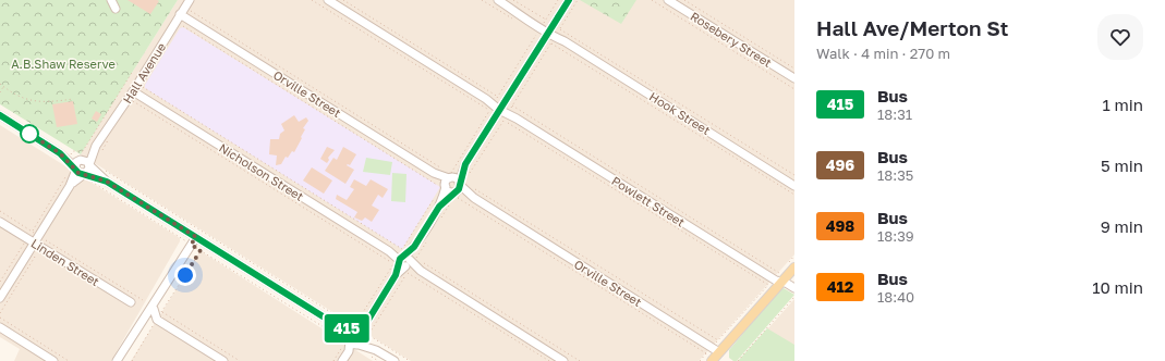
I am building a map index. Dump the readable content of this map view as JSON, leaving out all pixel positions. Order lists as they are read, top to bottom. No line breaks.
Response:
{"streets":{"street":["Rosebery Street","Hall Avenue","Orville Street","Hook Street","Nicholson Street","Powlett Street","Linden Street"]},"crossings":[["Hall Avenue","Orville Street"],["Hall Avenue","Nicholson Street"]],"parks":["A.B.Shaw Reserve"],"lines":["bus line 415"],"page":{"on_map":"415","heading":["Hall Ave/Merton St","Walk · 4 min · 270 m"],"list":[{"mark":"415","name":"Bus","note":"18:31","value":"1 min"},{"mark":"496","name":"Bus","note":"18:35","value":"5 min"},{"mark":"498","name":"Bus","note":"18:39","value":"9 min"},{"mark":"412","name":"Bus","note":"18:40","value":"10 min"}]}}
